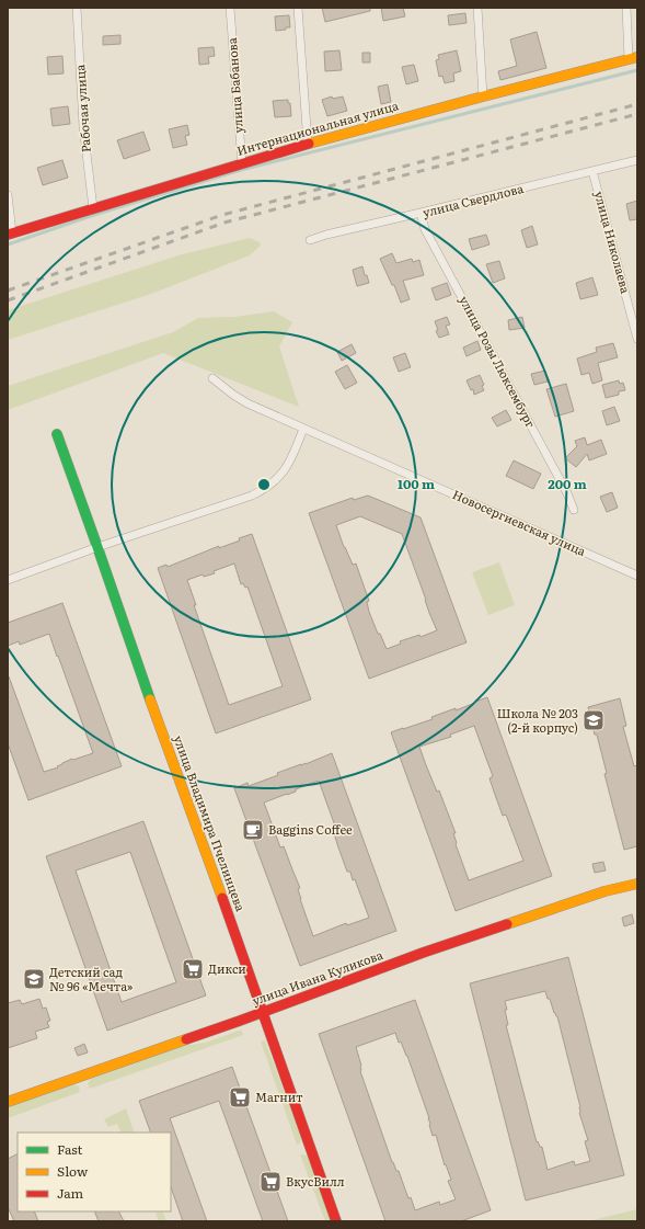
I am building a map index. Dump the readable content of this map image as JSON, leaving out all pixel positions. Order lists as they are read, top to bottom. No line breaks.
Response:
{"streets":{"street":["улица Бабанова","Рабочая улица","Интернациональная улица","улица Свердлова","улица Николаева","улица Розы Люксембург","Новосергиевская улица","улица Владимира Пчелинцева","улица Ивана Куликова"]},"crossings":[["улица Бабанова","Интернациональная улица"],["Рабочая улица","Интернациональная улица"],["улица Свердлова","улица Николаева"],["улица Свердлова","улица Розы Люксембург"],["улица Владимира Пчелинцева","улица Ивана Куликова"]],"places":{"school or university":["Школа № 203 (2-й корпус)","Детский сад № 96 «Мечта»"],"cafe":["Baggins Coffee"],"supermarket":["Дикси","Магнит","ВкусВилл"]},"legend":["Fast","Slow","Jam"],"rings":["100 m","200 m"]}
